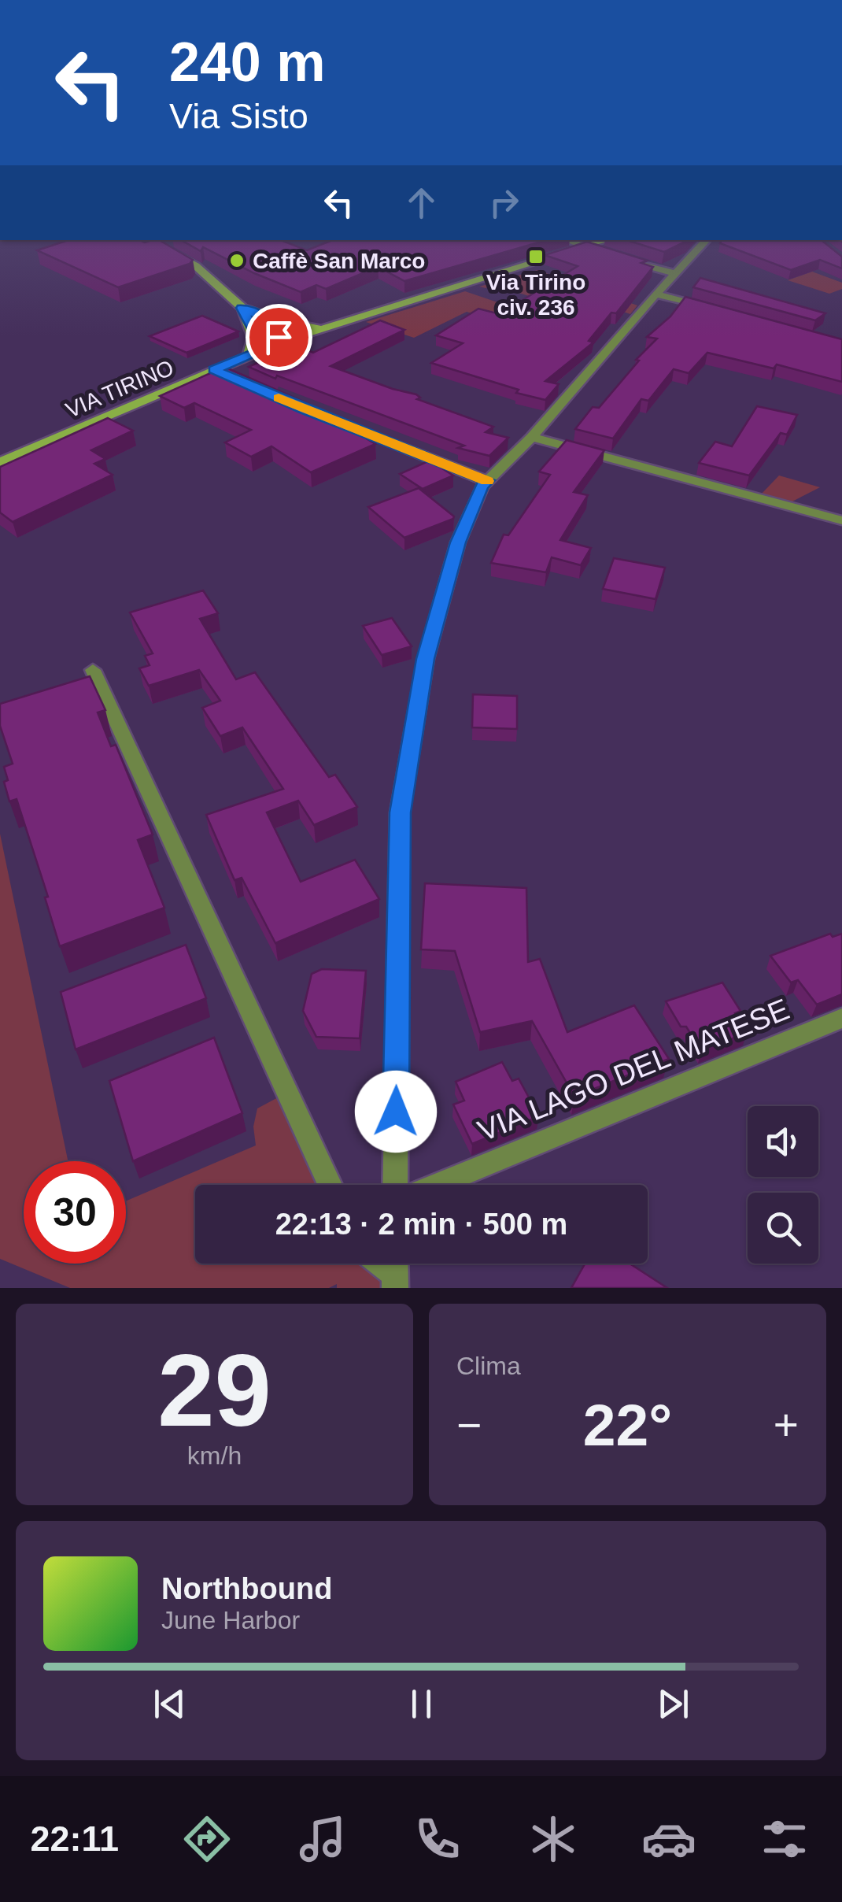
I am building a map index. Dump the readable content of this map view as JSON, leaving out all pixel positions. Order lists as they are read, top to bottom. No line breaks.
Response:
{"streets":{"street":["VIA TIRINO","VIA LAGO DEL MATESE"]},"places":{"transit":["Via Tirino civ. 236"],"other":["Caffè San Marco"]},"page":{"turn":["240 m","Via Sisto"],"limit":"30","trip":"22:13 · 2 min · 500 m","tile":[["29","km/h"],"Clima"],"heat":["−","22°","+"],"song":["Northbound","June Harbor"],"tabs":"22:11"}}
